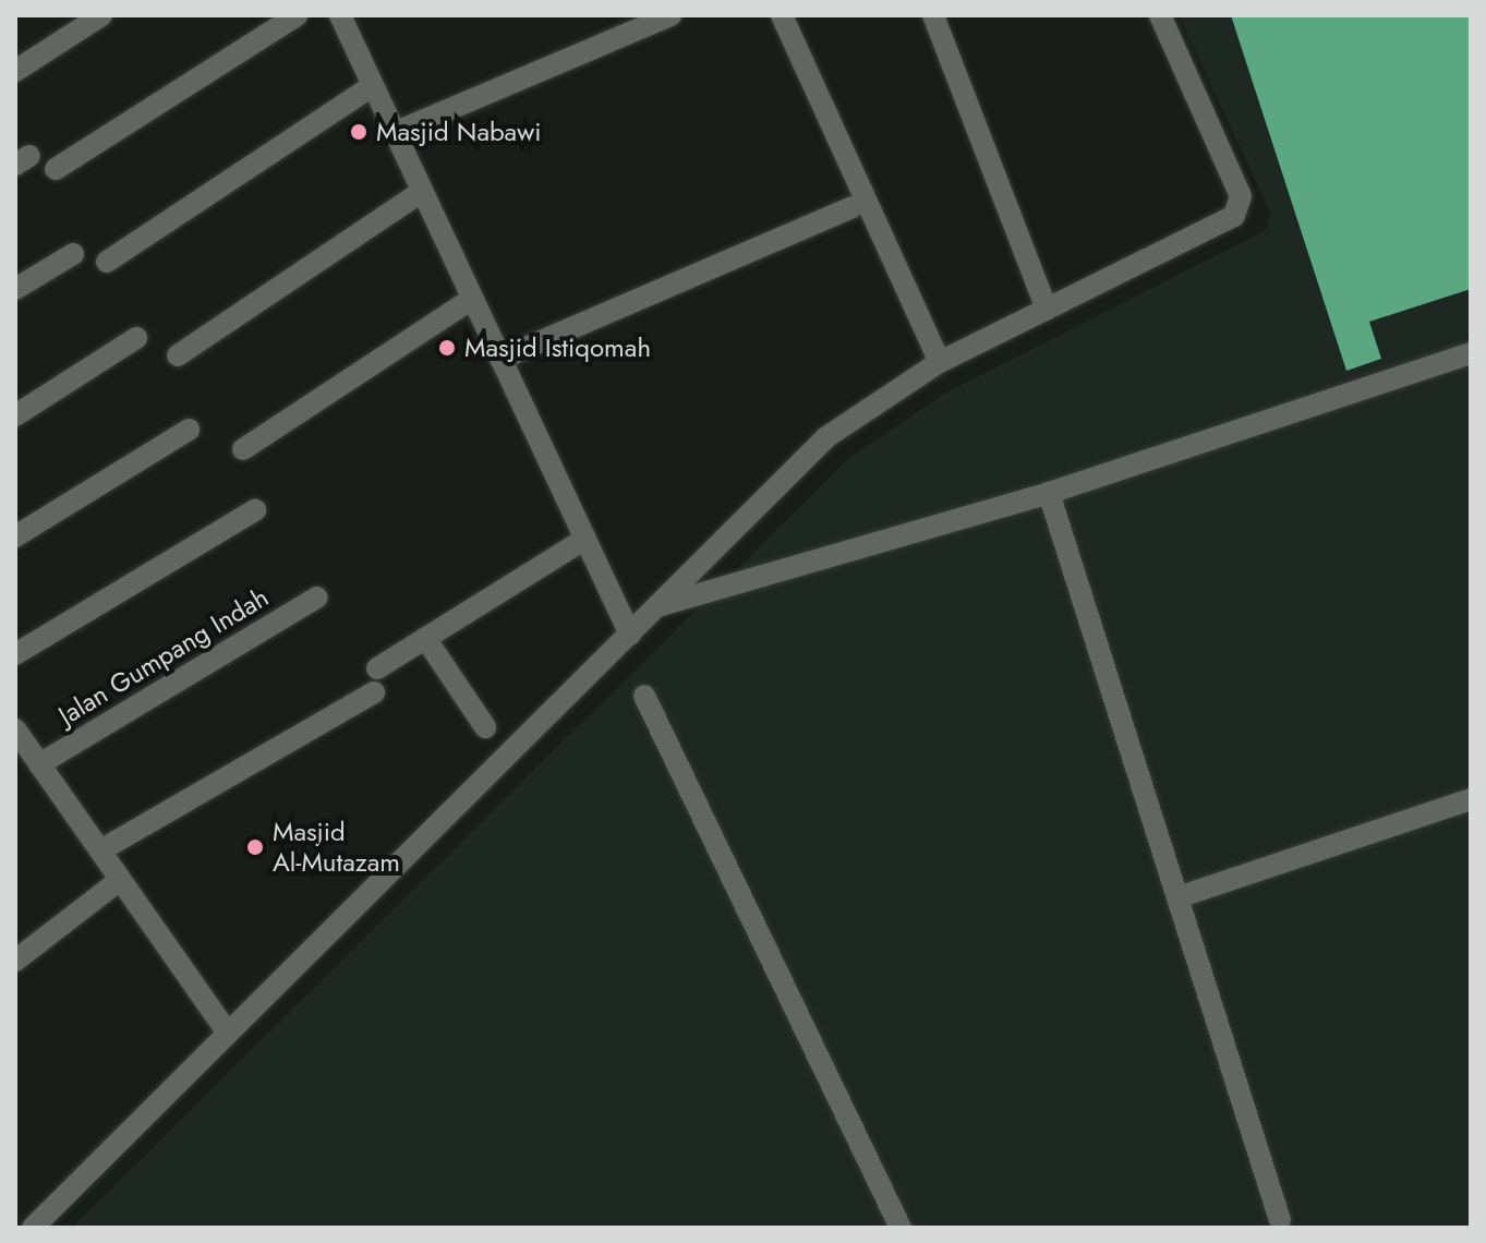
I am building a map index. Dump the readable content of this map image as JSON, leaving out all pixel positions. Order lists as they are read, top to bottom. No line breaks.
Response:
{"streets":{"street":["Jalan Gumpang Indah"]},"places":["Masjid Nabawi","Masjid Istiqomah","Masjid Al-Mutazam"]}
